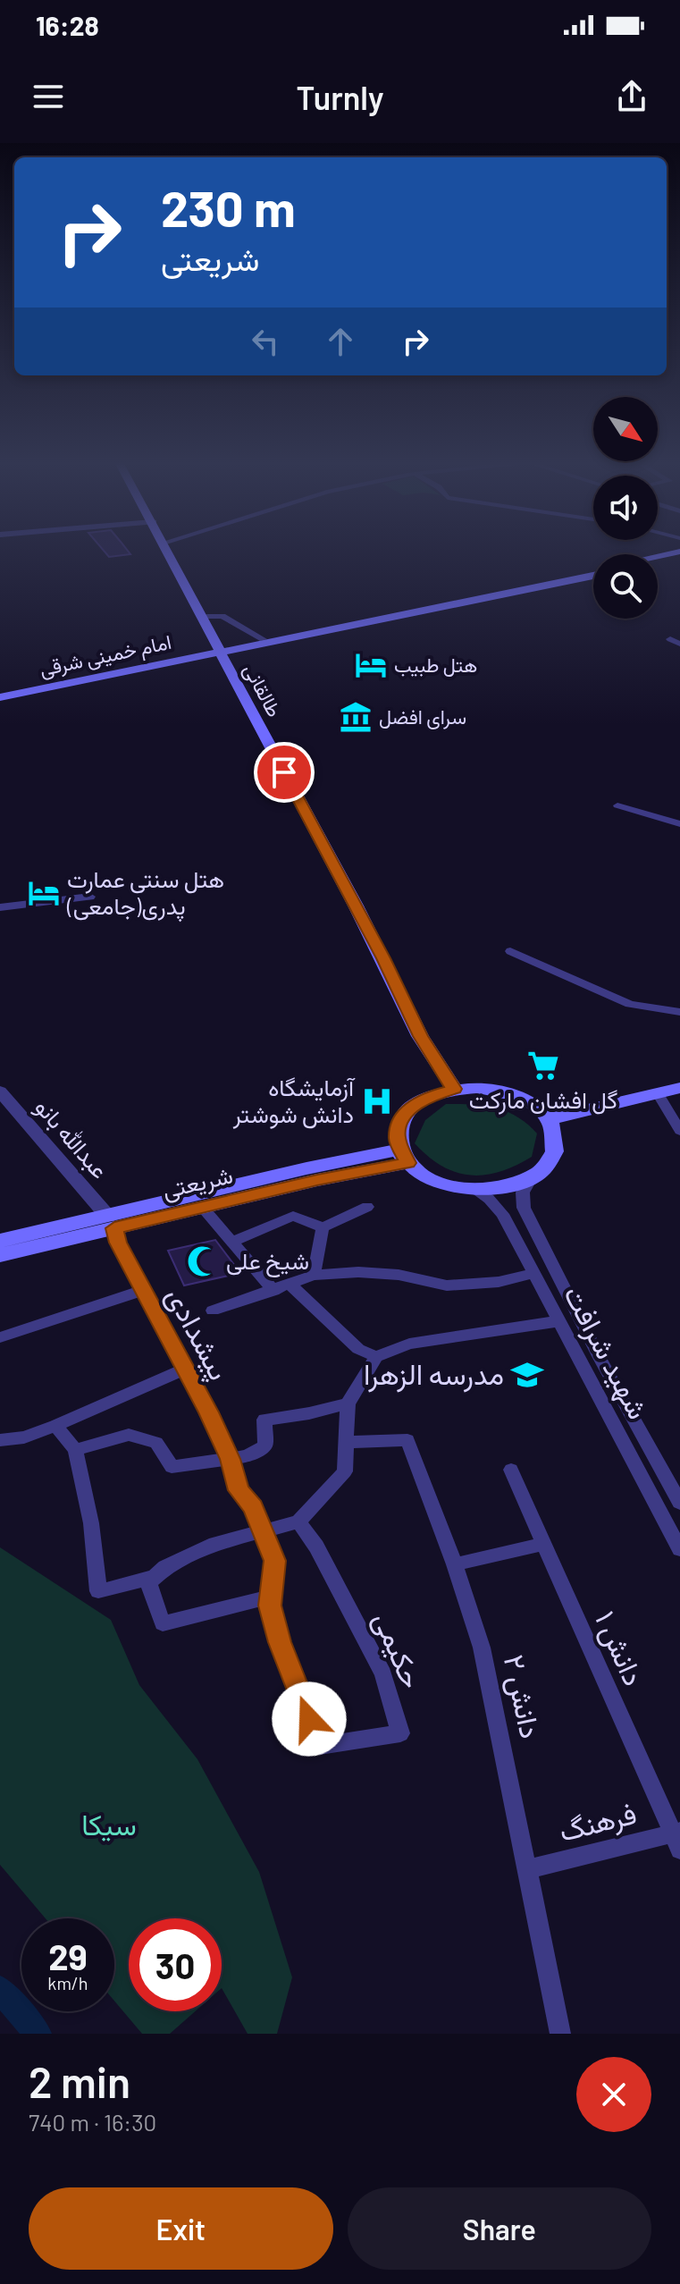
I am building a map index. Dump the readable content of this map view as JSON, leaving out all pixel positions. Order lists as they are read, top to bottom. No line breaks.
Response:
{"streets":{"main road":["امام خمینی شرقی","طالقانی","شریعتی"],"street":["عبدالله بانو","پیشدادی","شهید شرافت","دانش ۱","حکیمی","دانش ۲","فرهنگ"]},"crossings":[["امام خمینی شرقی","طالقانی"],["طالقانی","شریعتی"],["طالقانی","شهید شرافت"],["عبدالله بانو","شریعتی"],["عبدالله بانو","پیشدادی"],["شریعتی","پیشدادی"],["شریعتی","شهید شرافت"],["پیشدادی","حکیمی"],["دانش ۱","فرهنگ"],["دانش ۲","فرهنگ"]],"parks":["سیکا"],"places":{"hotel":["هتل طبیب","هتل سنتی عمارت پدری(جامعی)"],"museum":["سرای افضل"],"supermarket":["گل افشان مارکت"],"hospital":["آزمایشگاه دانش شوشتر"],"mosque":["شیخ علی"],"school or university":["مدرسه الزهرا"]},"north":"bottom right","page":{"status":"16:28","header":"Turnly","turn":["230 m","شریعتی"],"speed":"29 km/h","limit":"30","heading":["2 min","740 m · 16:30"],"buttons":["Exit","Share"]}}
